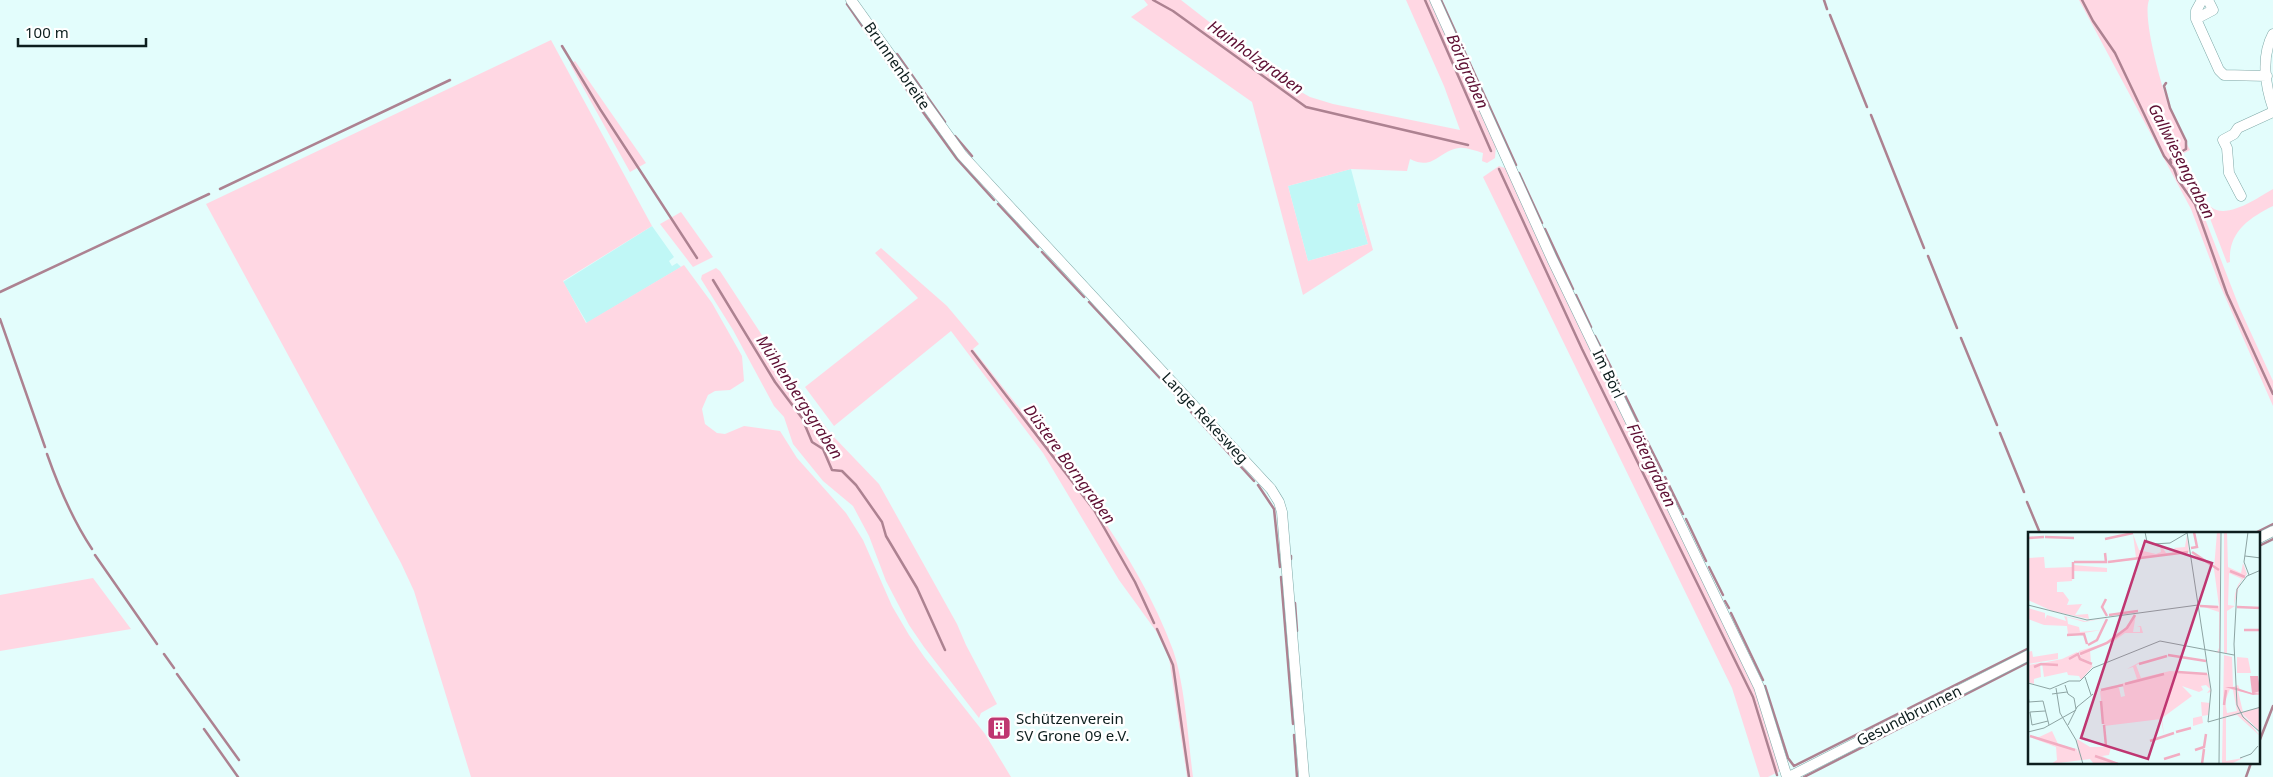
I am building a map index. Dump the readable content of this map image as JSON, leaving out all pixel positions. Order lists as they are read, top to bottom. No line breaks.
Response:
{"streets":{"street":["Brunnenbreite","Im Börl","Lange Rekesweg","Gesundbrunnen"]},"crossings":[["Brunnenbreite","Lange Rekesweg"],["Im Börl","Gesundbrunnen"]],"water":["Hainholzgraben","Börlgraben","Gallwiesengraben","Mühlenbergsgraben","Düstere Borngraben","Flötergraben"],"places":{"building":["Schützenverein SV Grone 09 e.V."]},"scale_bar":"100 m"}
